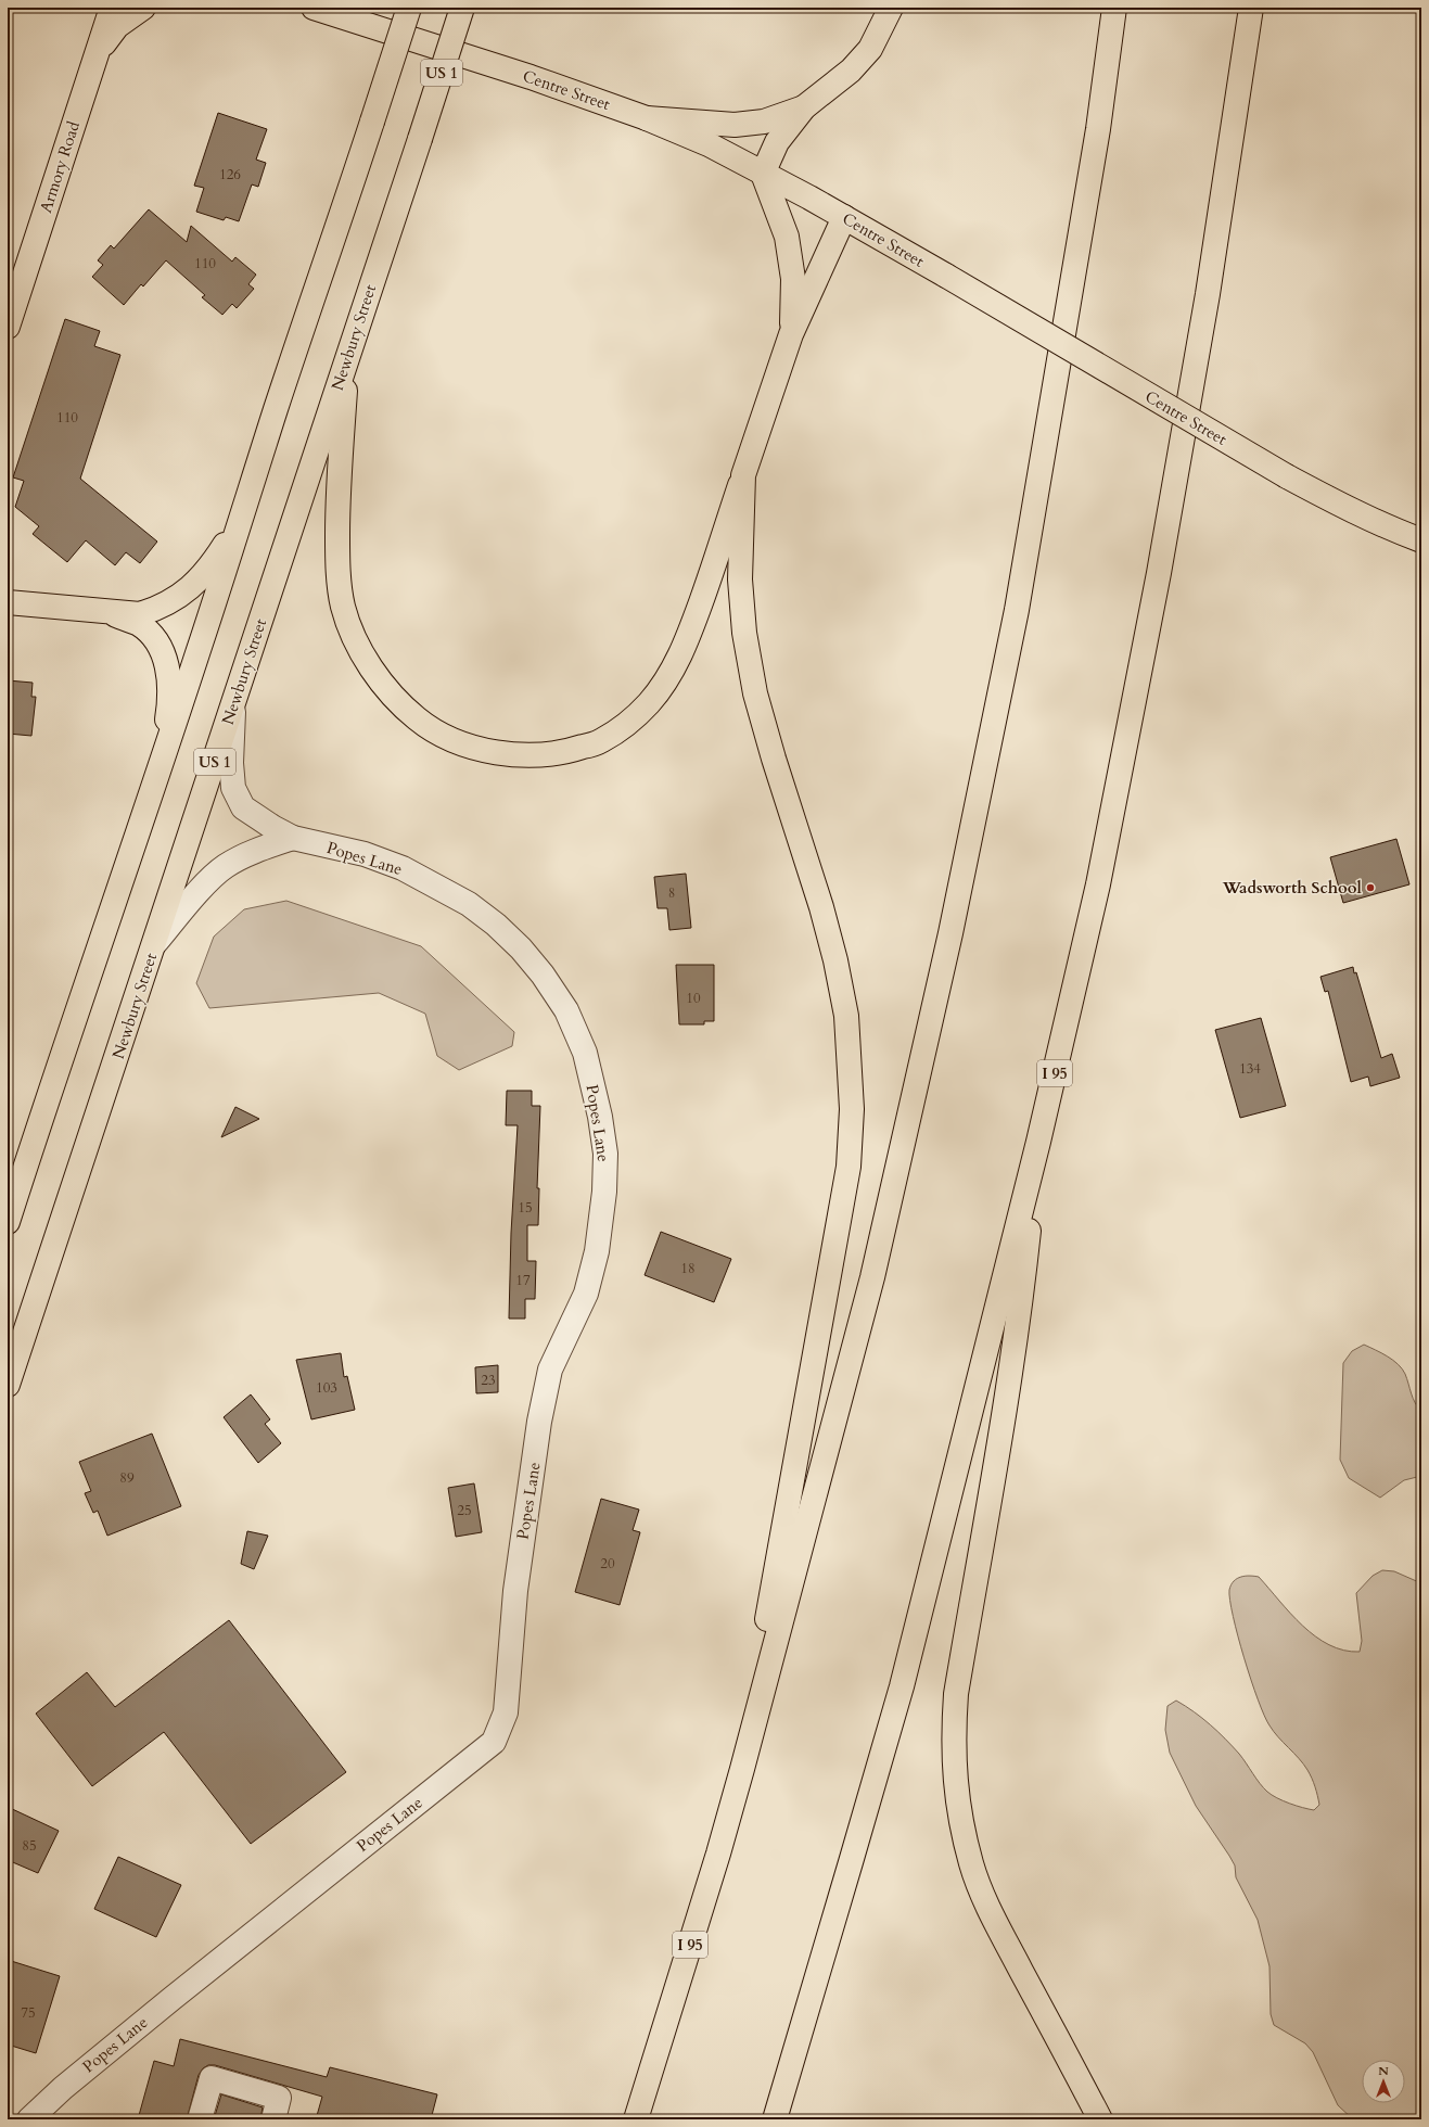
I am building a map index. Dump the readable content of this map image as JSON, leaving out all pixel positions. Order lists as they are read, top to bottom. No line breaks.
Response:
{"streets":{"main road":["US 1","Centre Street","Armory Road","Newbury Street","I 95"],"street":["Popes Lane"]},"crossings":[["Newbury Street","Popes Lane"]],"places":["Wadsworth School"],"house_numbers":["126","110","110","8","10","134","15","18","17","23","103","89","25","20","85","75"],"north":"top"}
